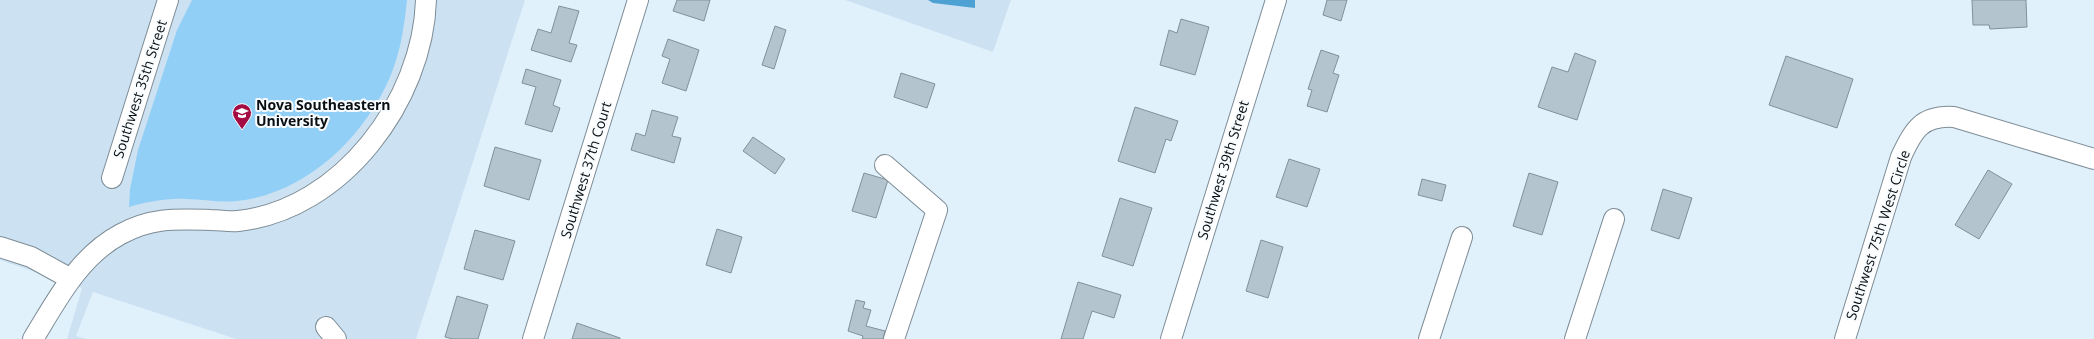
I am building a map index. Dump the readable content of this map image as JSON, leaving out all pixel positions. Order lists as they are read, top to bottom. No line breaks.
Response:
{"streets":{"street":["Southwest 35th Street","Southwest 37th Court","Southwest 39th Street","Southwest 75th West Circle"]},"places":{"school or university":["Nova Southeastern University"]}}
